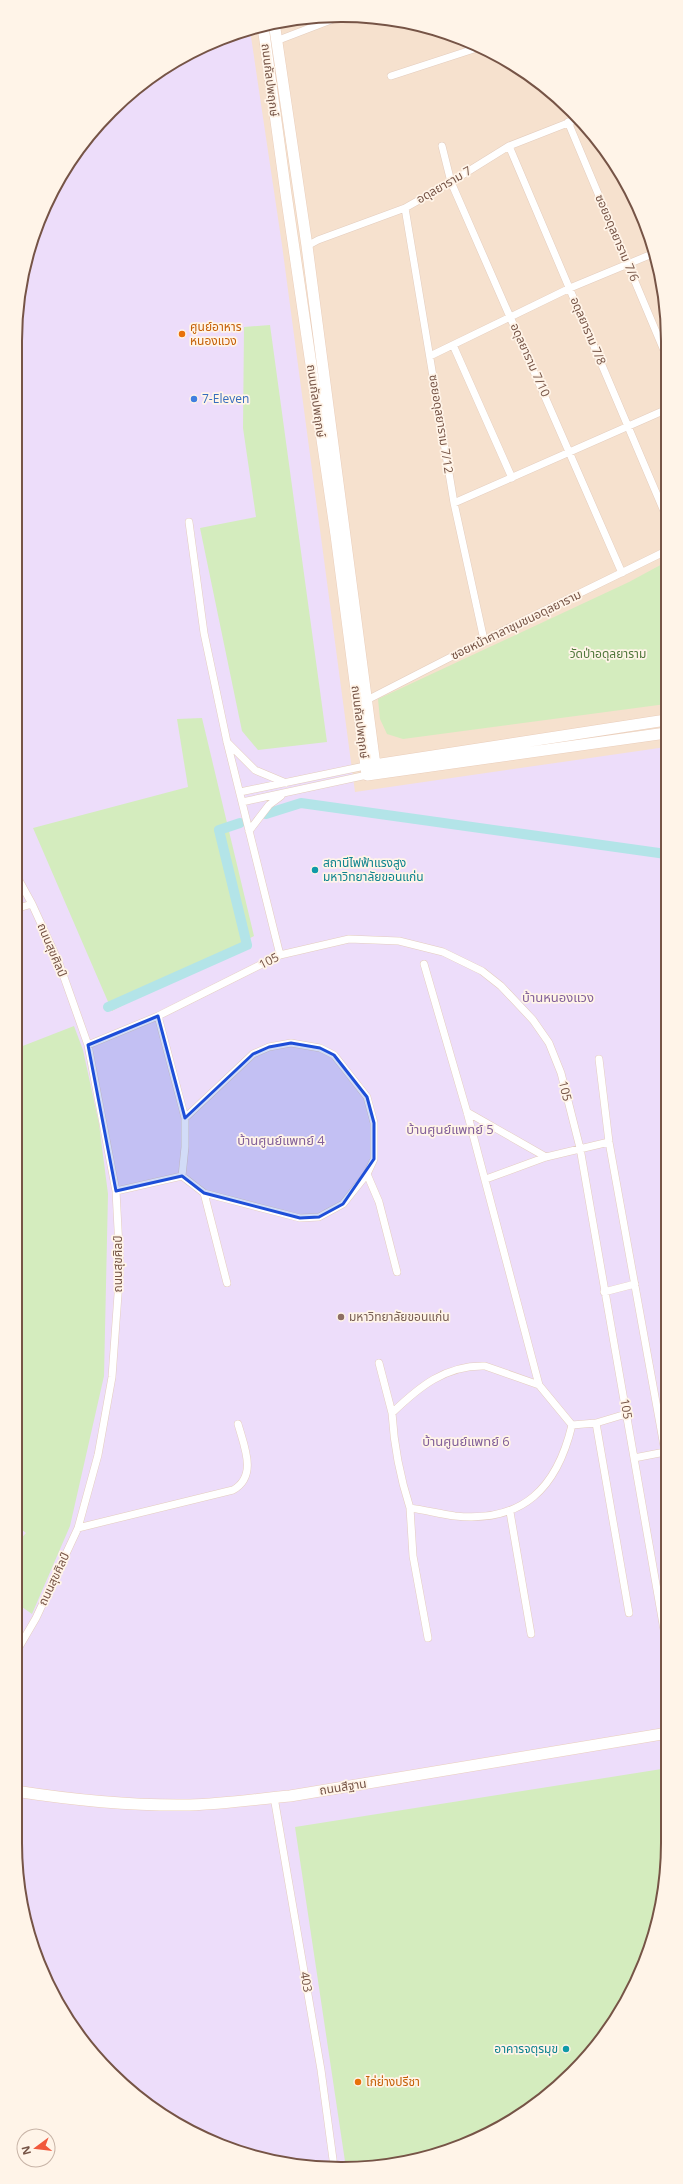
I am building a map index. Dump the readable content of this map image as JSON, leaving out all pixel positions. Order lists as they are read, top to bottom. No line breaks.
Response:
{"streets":{"main road":["ถนนกัลปพฤกษ์","ถนนสีฐาน"],"street":["อดุลยาราม 7","ซอยอดุลยาราม 7/6","อดุลยาราม 7/8","อดุลยาราม 7/10","ซอยอดุลยาราม 7/12","ซอยหน้าศาลาชุมชนอดุลยาราม","ถนนสุขศิลป์","105","403"]},"crossings":[["ถนนกัลปพฤกษ์","อดุลยาราม 7"],["ถนนกัลปพฤกษ์","ซอยหน้าศาลาชุมชนอดุลยาราม"],["อดุลยาราม 7","ซอยอดุลยาราม 7/6"],["อดุลยาราม 7","อดุลยาราม 7/8"],["อดุลยาราม 7","อดุลยาราม 7/10"],["อดุลยาราม 7","ซอยอดุลยาราม 7/12"],["อดุลยาราม 7/10","ซอยหน้าศาลาชุมชนอดุลยาราม"],["ซอยอดุลยาราม 7/12","ซอยหน้าศาลาชุมชนอดุลยาราม"],["ถนนสุขศิลป์","105"],["ถนนสีฐาน","403"]],"districts":["บ้านหนองแวง","บ้านศูนย์แพทย์ 5","บ้านศูนย์แพทย์ 4","บ้านศูนย์แพทย์ 6"],"parks":["วัดป่าอดุลยาราม"],"places":["ศูนย์อาหาร หนองแวง","7-Eleven","สถานีไฟฟ้าแรงสูง มหาวิทยาลัยขอนแก่น","มหาวิทยาลัยขอนแก่น","อาคารจตุรมุข","ไก่ย่างปรีชา"],"north":"left"}
